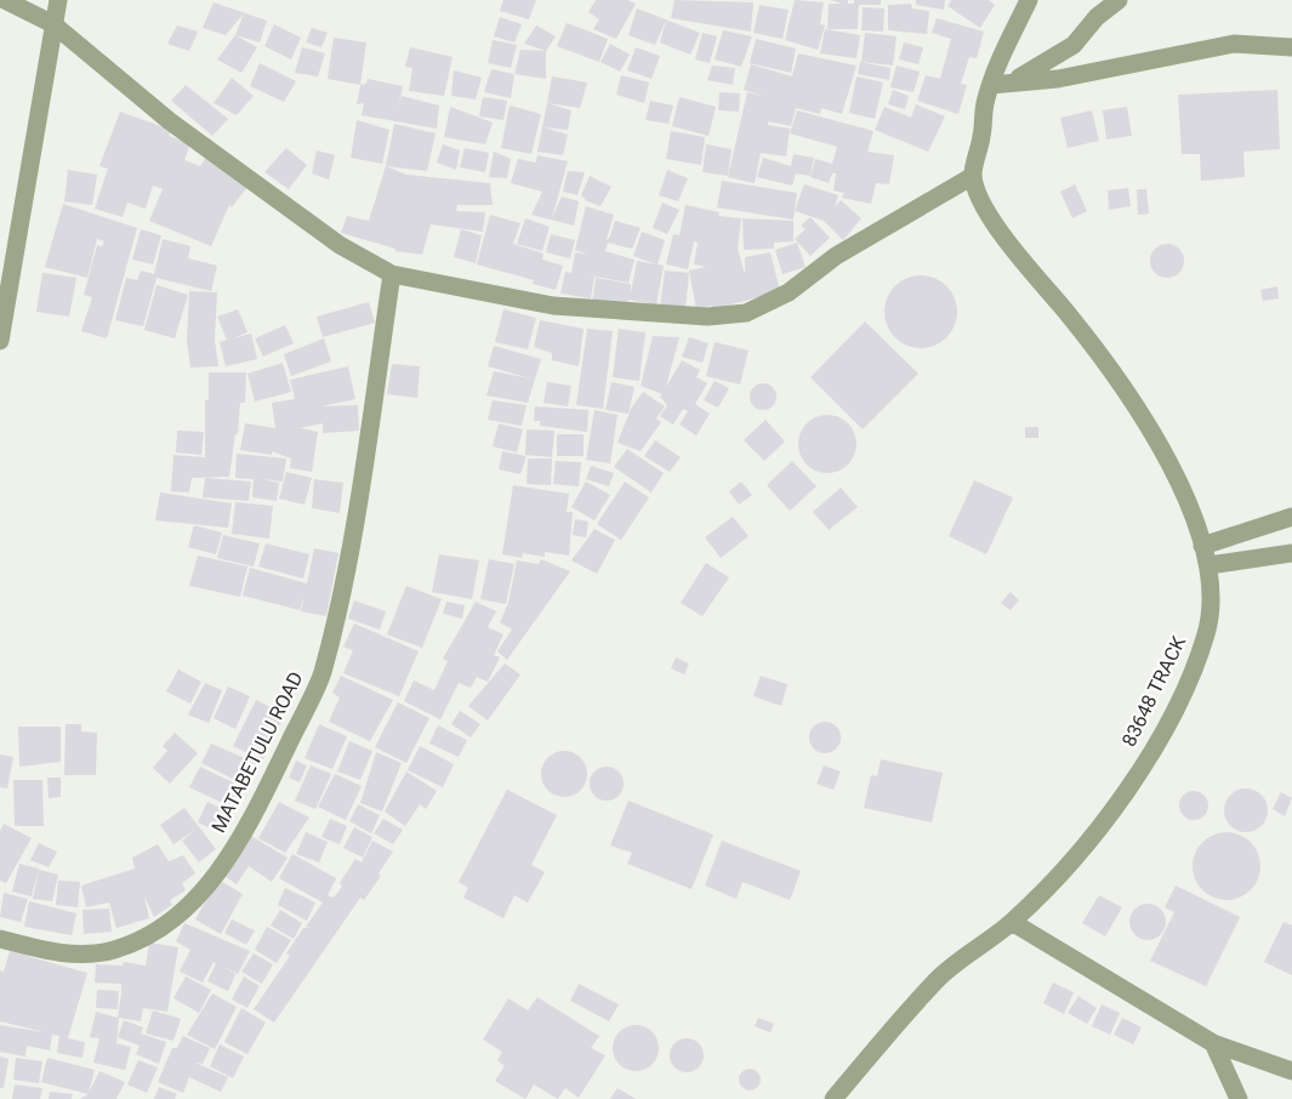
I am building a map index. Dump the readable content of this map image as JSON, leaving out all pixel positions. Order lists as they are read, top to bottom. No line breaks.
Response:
{"streets":{"street":["83648 TRACK","MATABETULU ROAD"]}}
